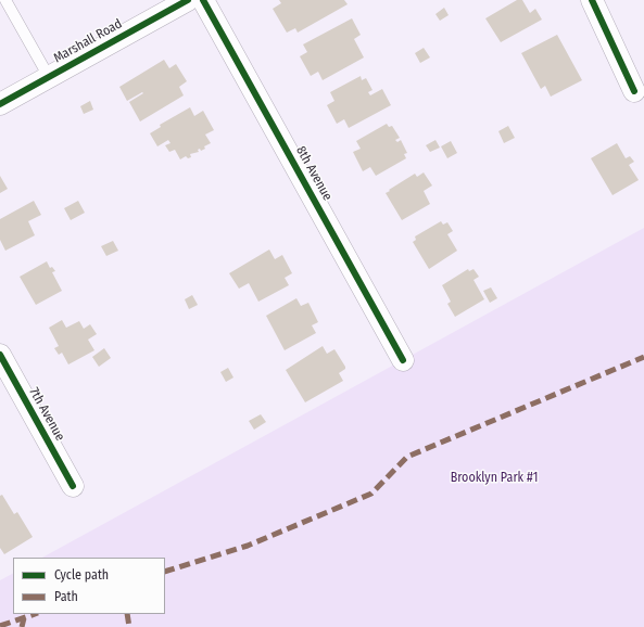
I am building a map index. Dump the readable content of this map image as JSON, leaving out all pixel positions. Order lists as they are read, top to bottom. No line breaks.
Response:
{"streets":{"street":["Marshall Road","8th Avenue","7th Avenue"]},"parks":["Brooklyn Park #1"],"legend":["Cycle path","Path"]}
